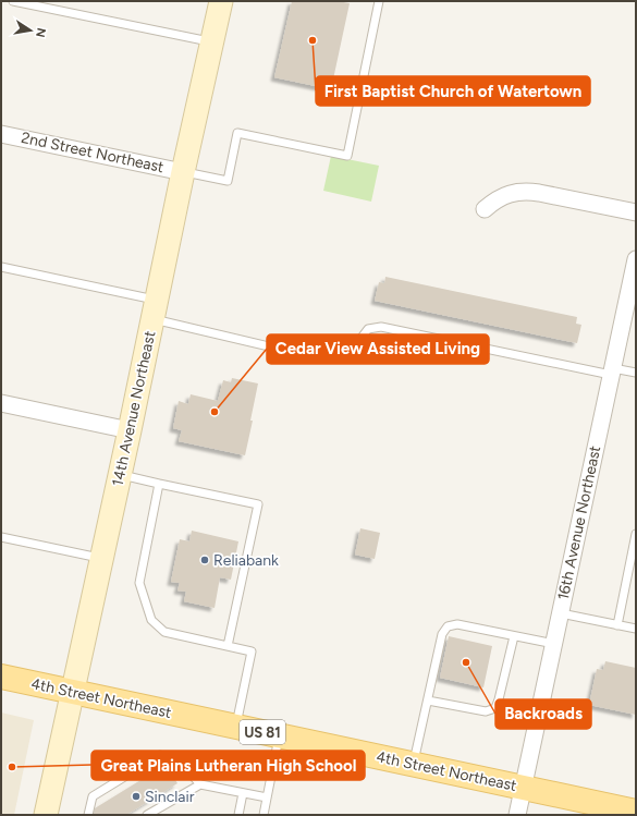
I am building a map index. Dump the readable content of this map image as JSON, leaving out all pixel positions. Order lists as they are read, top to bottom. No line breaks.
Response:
{"streets":{"main road":["14th Avenue Northeast","4th Street Northeast","US 81"],"street":["2nd Street Northeast","16th Avenue Northeast"]},"crossings":[["2nd Street Northeast","14th Avenue Northeast"],["14th Avenue Northeast","4th Street Northeast"],["16th Avenue Northeast","4th Street Northeast"]],"places":["First Baptist Church of Watertown","Cedar View Assisted Living","Reliabank","Backroads","Great Plains Lutheran High School","Sinclair"],"north":"right"}
